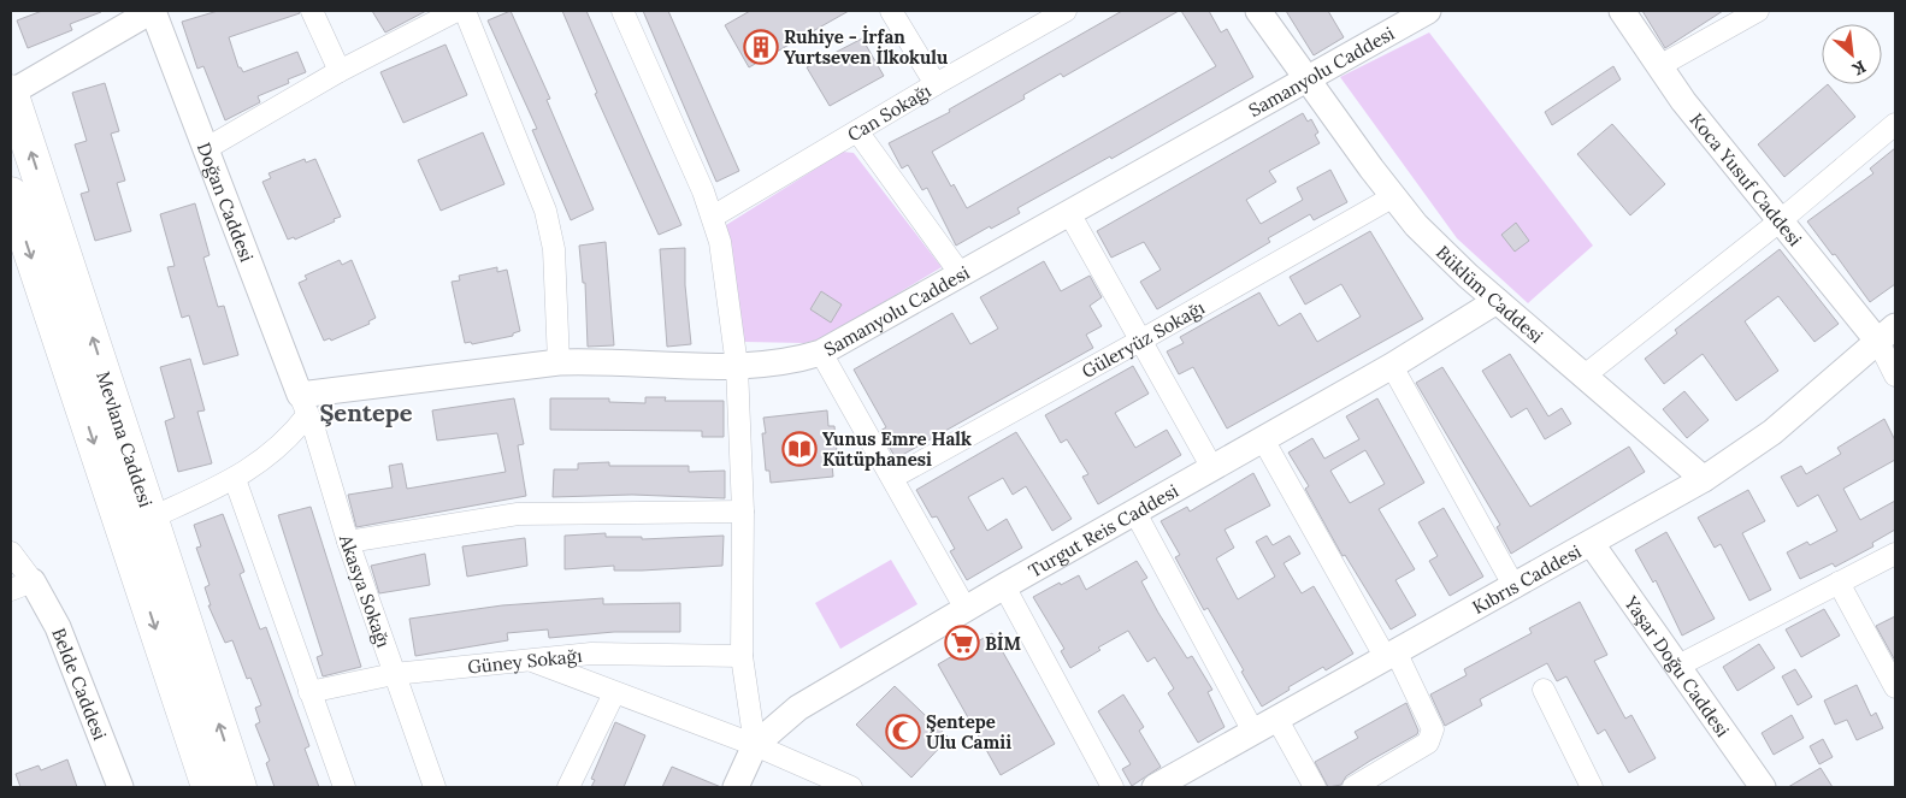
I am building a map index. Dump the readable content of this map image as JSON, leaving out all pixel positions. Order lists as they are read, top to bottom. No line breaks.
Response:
{"streets":{"main road":["Mevlana Caddesi"],"street":["Samanyolu Caddesi","Can Sokağı","Koca Yusuf Caddesi","Doğan Caddesi","Büklüm Caddesi","Güleryüz Sokağı","Turgut Reis Caddesi","Kıbrıs Caddesi","Akasya Sokağı","Güney Sokağı","Yaşar Doğu Caddesi","Belde Caddesi"]},"crossings":[["Samanyolu Caddesi","Doğan Caddesi"],["Samanyolu Caddesi","Büklüm Caddesi"],["Samanyolu Caddesi","Akasya Sokağı"],["Koca Yusuf Caddesi","Kıbrıs Caddesi"],["Doğan Caddesi","Akasya Sokağı"],["Büklüm Caddesi","Güleryüz Sokağı"],["Büklüm Caddesi","Turgut Reis Caddesi"],["Büklüm Caddesi","Kıbrıs Caddesi"],["Kıbrıs Caddesi","Yaşar Doğu Caddesi"],["Akasya Sokağı","Güney Sokağı"]],"districts":["Şentepe"],"places":{"building":["Ruhiye - İrfan Yurtseven İlkokulu"],"library":["Yunus Emre Halk Kütüphanesi"],"supermarket":["BİM"],"mosque":["Şentepe Ulu Camii"]},"north":"bottom right"}
